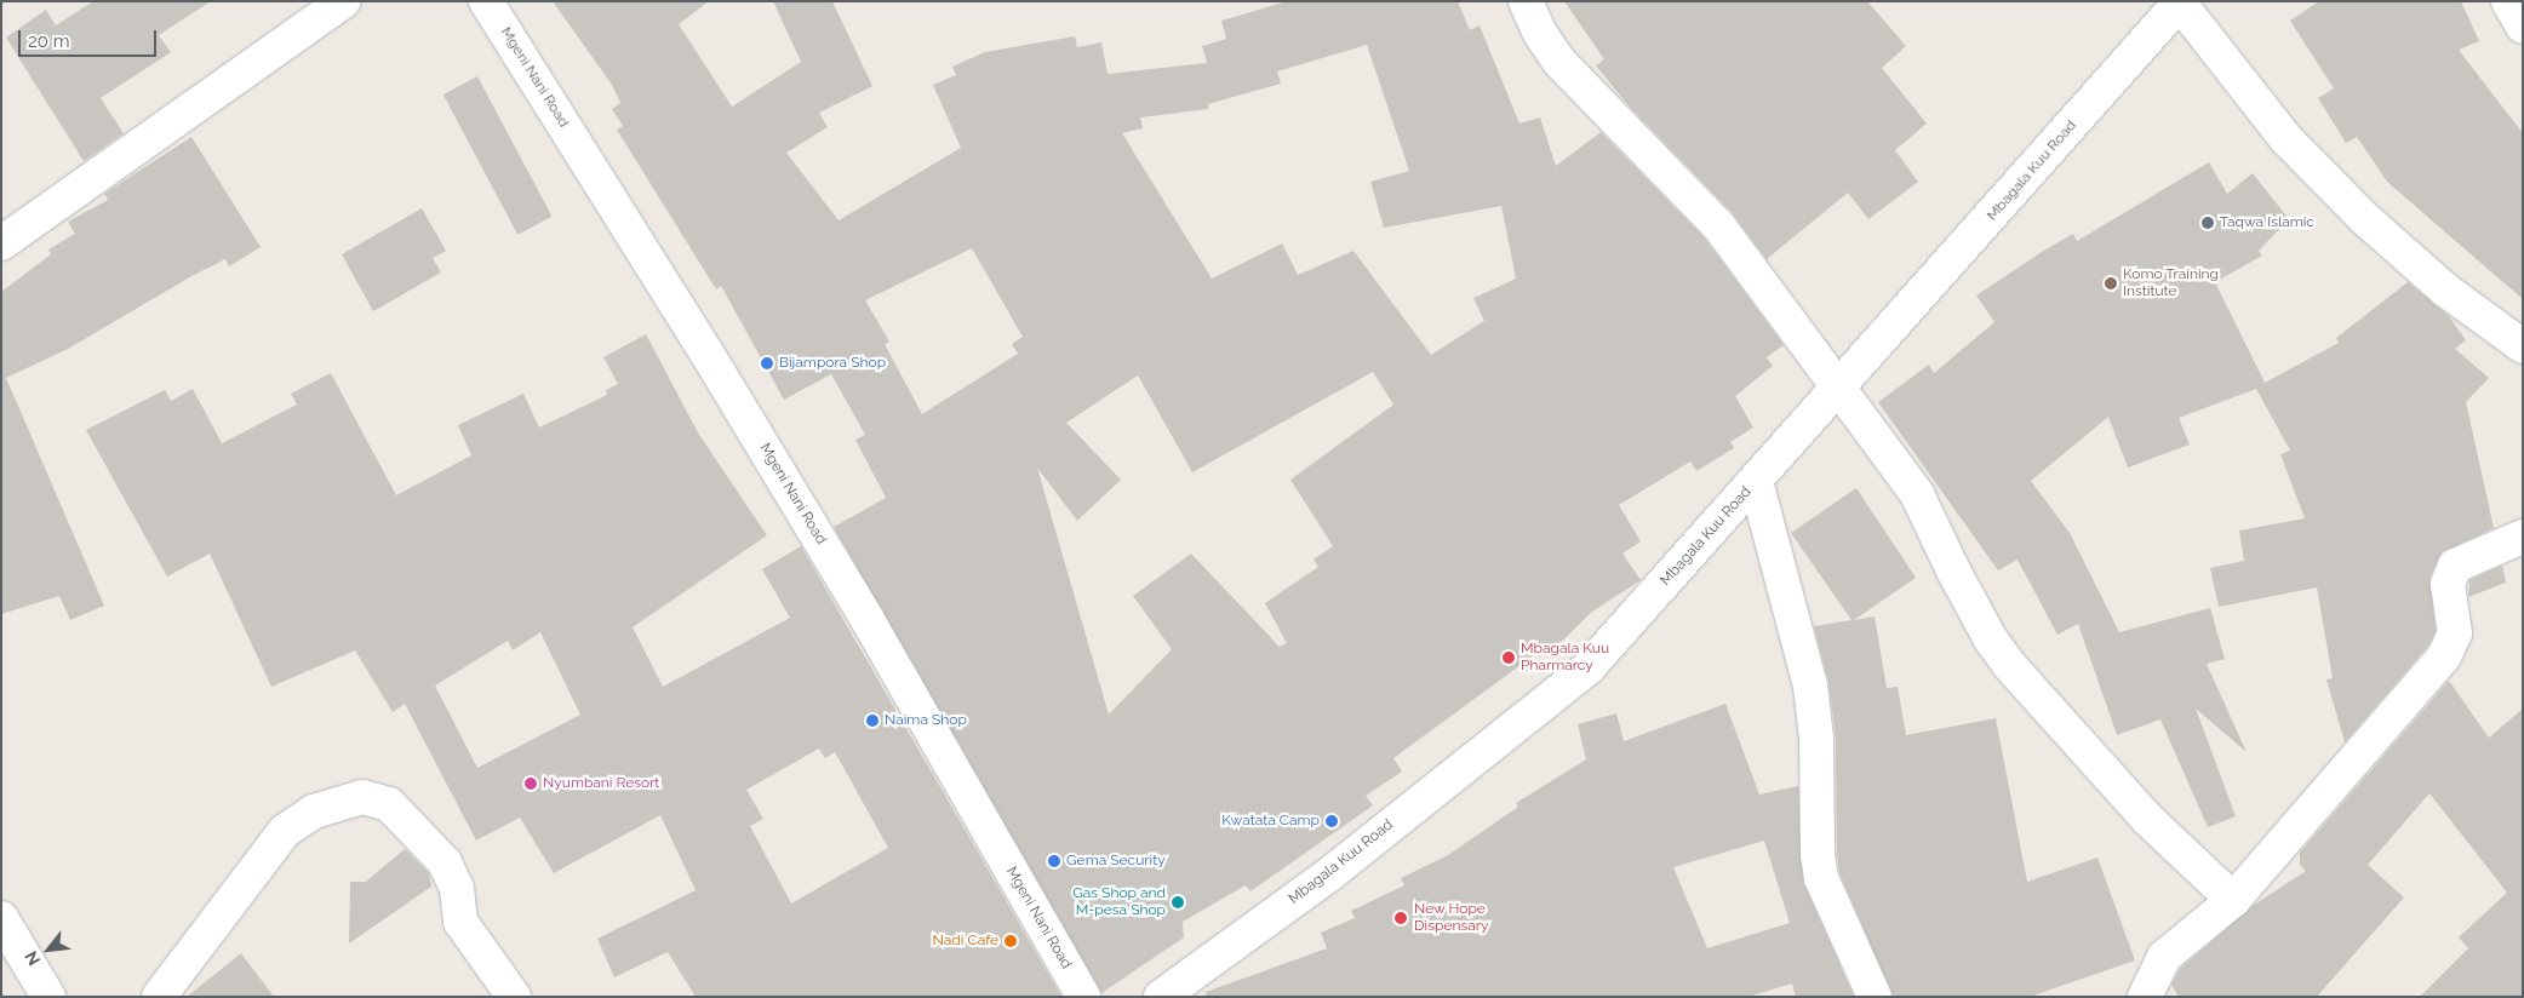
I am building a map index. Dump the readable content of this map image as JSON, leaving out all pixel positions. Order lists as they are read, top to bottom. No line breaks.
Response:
{"streets":{"street":["Mgeni Nani Road","Mbagala Kuu Road"]},"places":["Taqwa Islamic","Komo Training Institute","Bijampora Shop","Mbagala Kuu Pharmarcy","Naima Shop","Nyumbani Resort","Kwatata Camp","Gema Security","Gas Shop and M-pesa Shop","New Hope Dispensary","Nadi Cafe"],"scale_bar":"20 m","north":"bottom left"}
